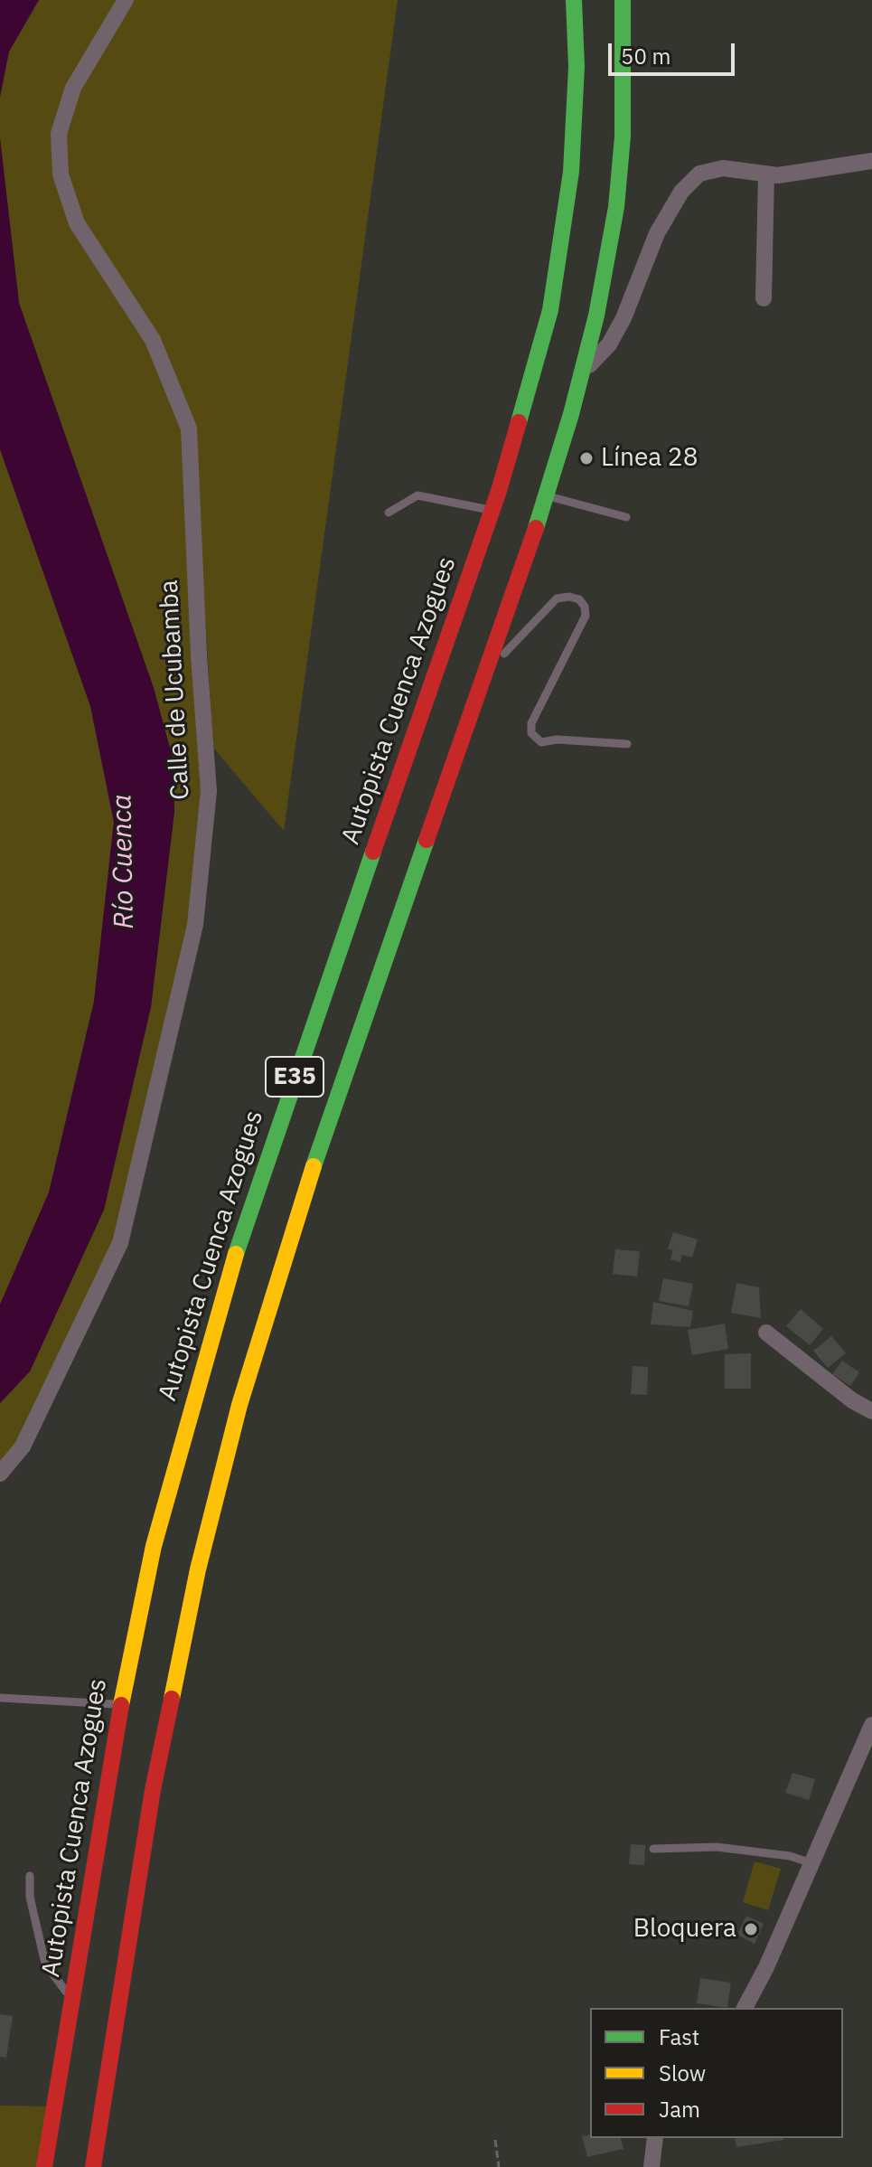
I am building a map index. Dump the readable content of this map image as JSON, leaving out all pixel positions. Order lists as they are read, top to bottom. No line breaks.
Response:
{"streets":{"highway":["Autopista Cuenca Azogues","E35"],"street":["Calle de Ucubamba"]},"water":["Río Cuenca"],"places":["Línea 28","Bloquera"],"legend":["Fast","Slow","Jam"],"scale_bar":"50 m"}
